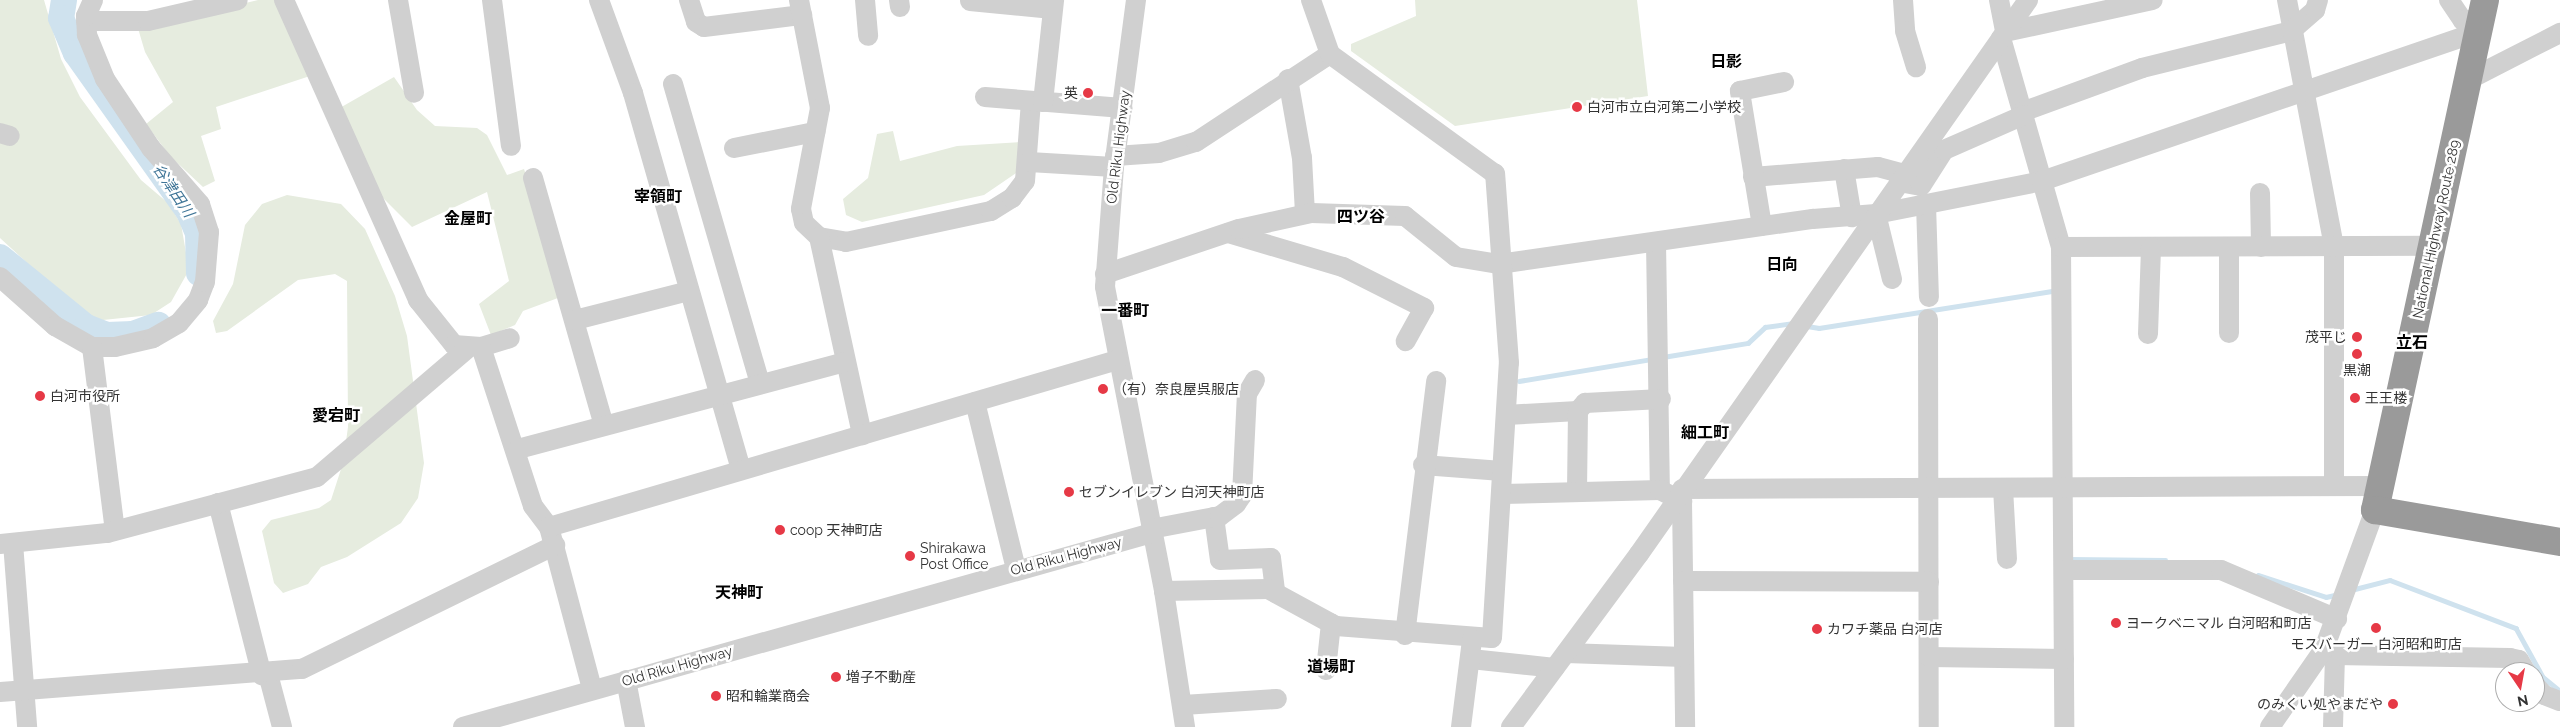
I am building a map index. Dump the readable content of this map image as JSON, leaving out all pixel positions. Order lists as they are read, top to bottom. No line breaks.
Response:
{"streets":{"highway":["National Highway Route 289"],"street":["Old Riku Highway"]},"districts":["日影","宰領町","四ツ谷","金屋町","日向","一番町","立石","愛宕町","細工町","天神町","道場町"],"water":["谷津田川"],"places":["英","白河市立白河第二小学校","茂平じ","黒潮","（有）奈良屋呉服店","白河市役所","王王楼","セブンイレブン 白河天神町店","coop 天神町店","Shirakawa Post Office","ヨークベニマル 白河昭和町店","モスバーガー 白河昭和町店","カワチ薬品 白河店","増子不動産","昭和輪業商会","のみくい処やまだや"],"north":"bottom"}
